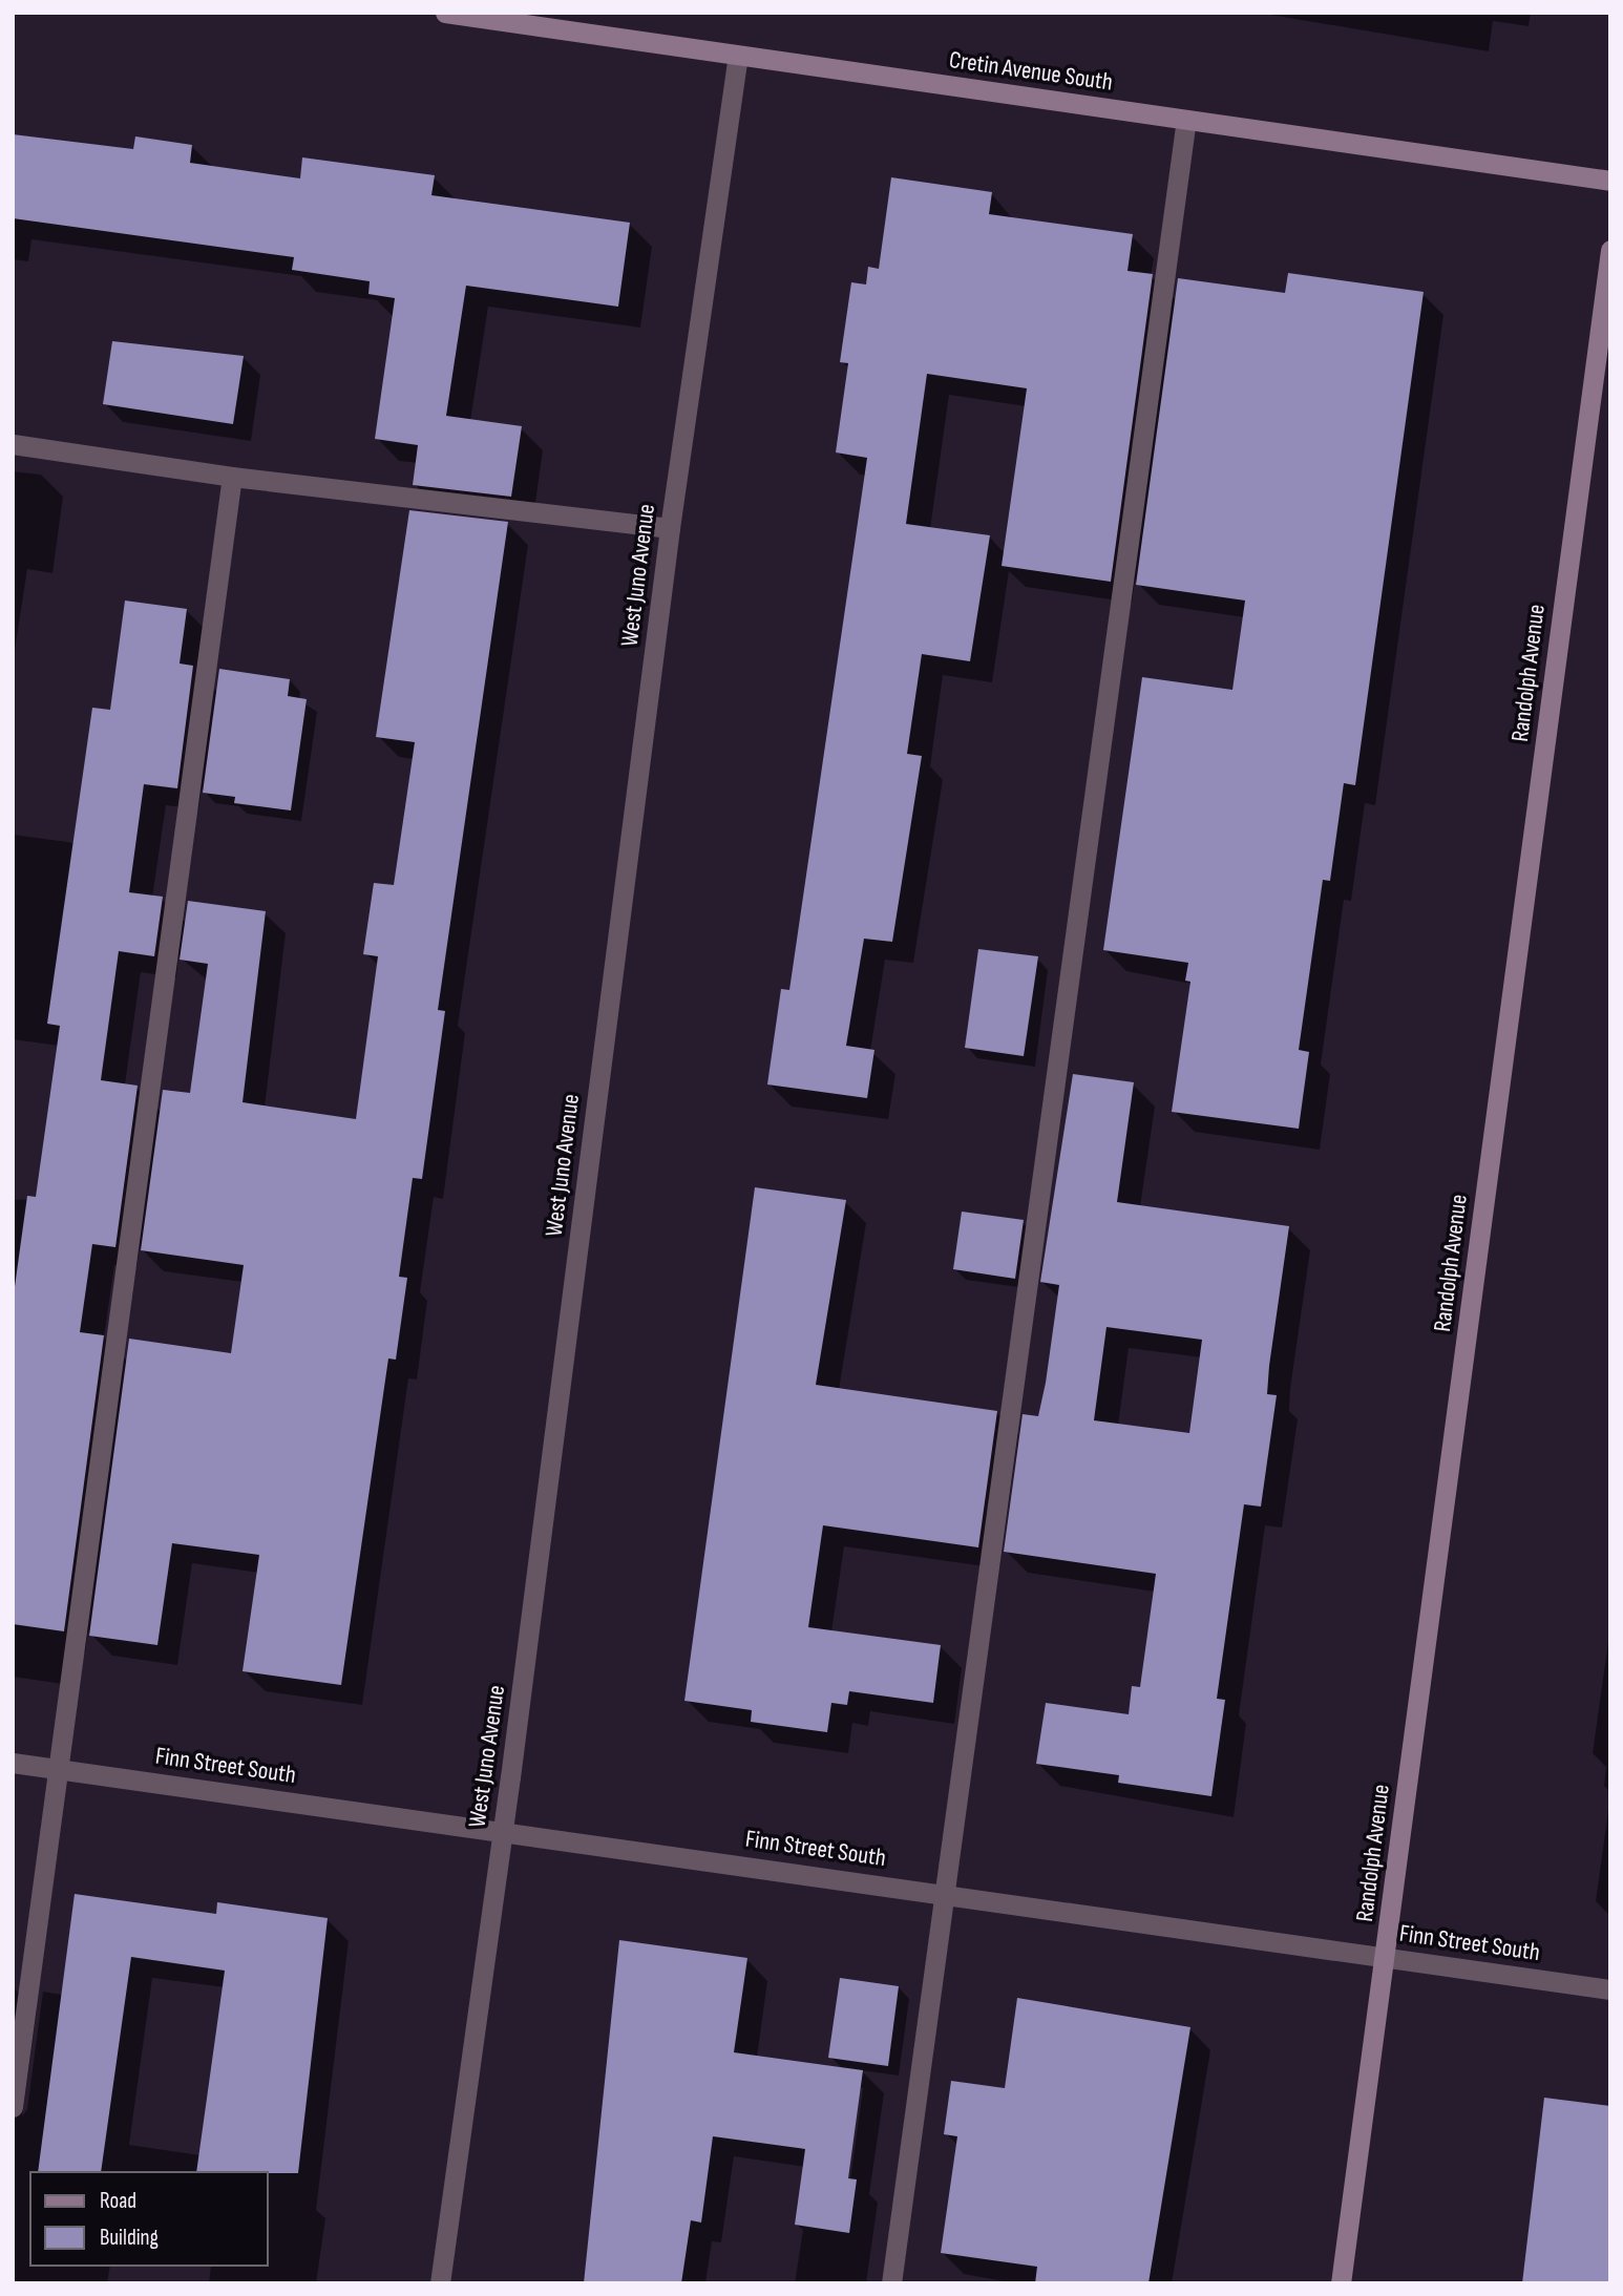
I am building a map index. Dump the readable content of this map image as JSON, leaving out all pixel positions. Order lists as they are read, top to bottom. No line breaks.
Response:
{"streets":{"main road":["Cretin Avenue South","Randolph Avenue"],"street":["West Juno Avenue","Finn Street South"]},"crossings":[["Cretin Avenue South","West Juno Avenue"],["West Juno Avenue","Finn Street South"],["Randolph Avenue","Finn Street South"]],"legend":["Road","Building"]}
